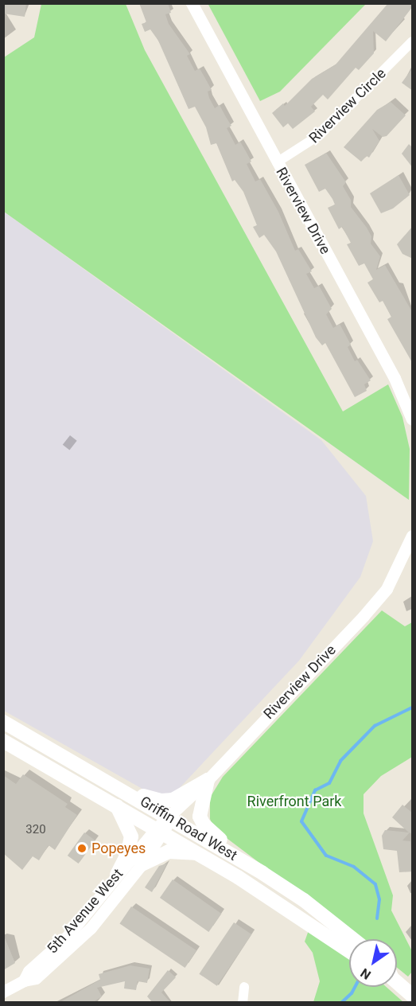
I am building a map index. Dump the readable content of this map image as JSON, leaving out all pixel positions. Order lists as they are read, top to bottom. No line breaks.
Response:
{"streets":{"main road":["Griffin Road West"],"street":["Riverview Circle","Riverview Drive","5th Avenue West"]},"crossings":[["Riverview Circle","Riverview Drive"],["Riverview Drive","Griffin Road West"],["Riverview Drive","5th Avenue West"],["Griffin Road West","5th Avenue West"]],"parks":["Riverfront Park"],"places":["Popeyes"],"house_numbers":["320"],"north":"bottom left"}
